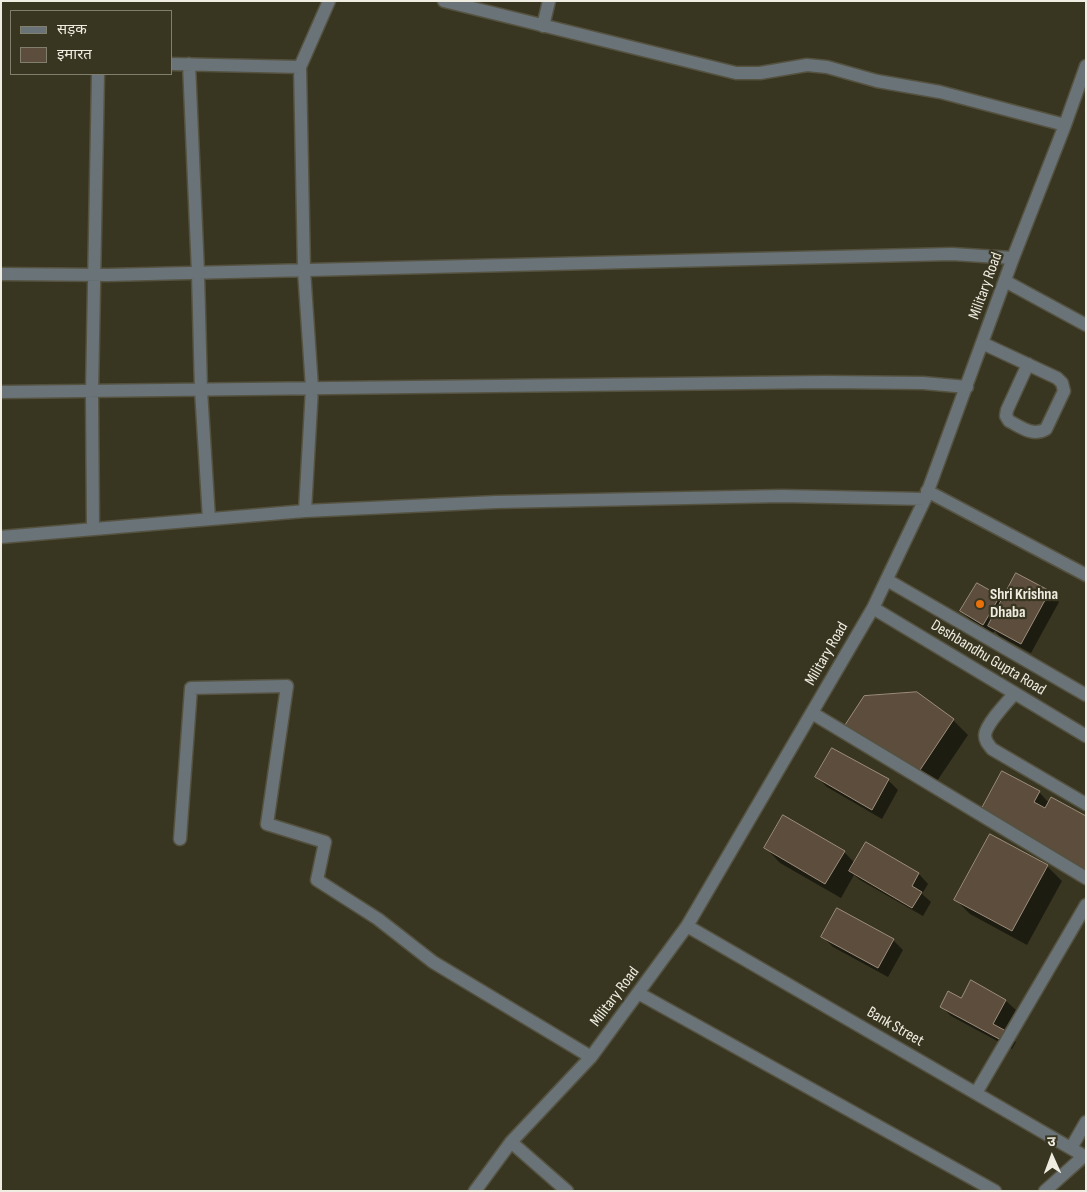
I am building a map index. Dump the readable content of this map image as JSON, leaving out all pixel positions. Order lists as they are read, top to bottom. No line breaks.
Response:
{"streets":{"street":["Military Road","Deshbandhu Gupta Road","Bank Street"]},"crossings":[["Military Road","Deshbandhu Gupta Road"],["Military Road","Bank Street"]],"places":["Shri Krishna Dhaba"],"legend":["सड़क","इमारत"],"north":"top"}
